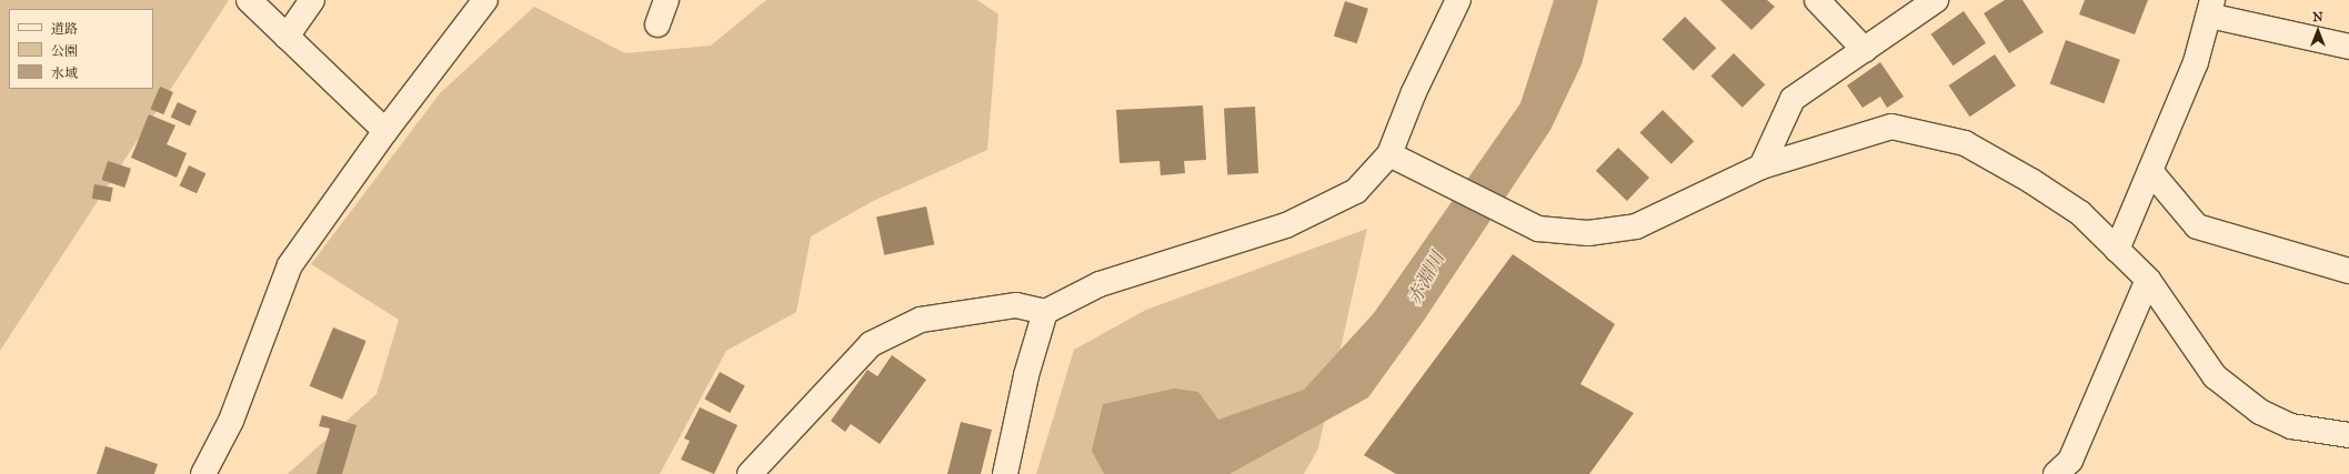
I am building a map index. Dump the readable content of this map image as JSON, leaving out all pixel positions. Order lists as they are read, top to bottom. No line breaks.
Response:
{"water":["赤淵川"],"legend":["道路","公園","水域"],"north":"top"}
